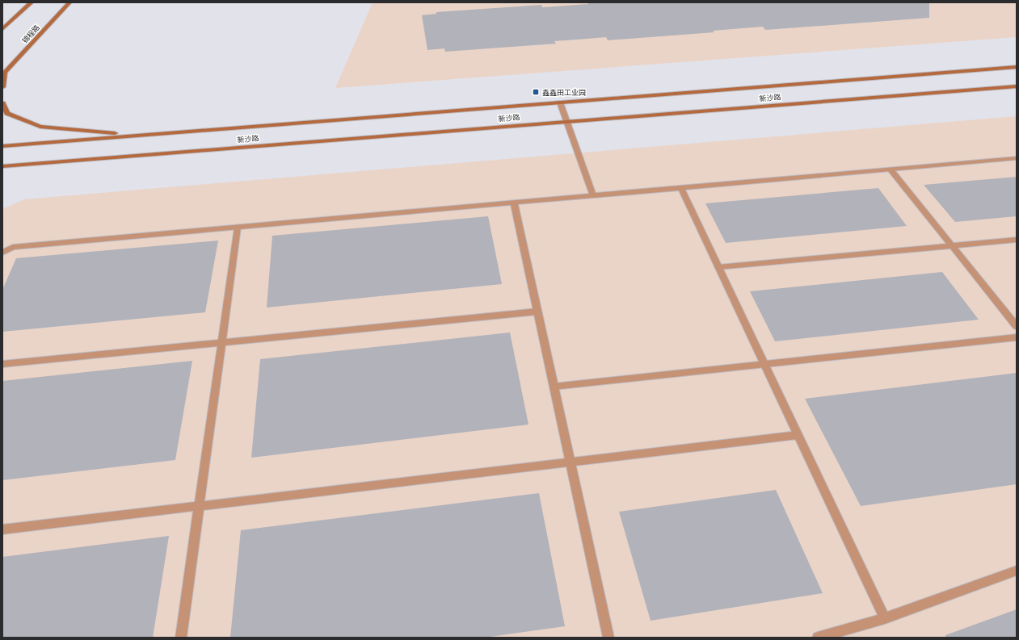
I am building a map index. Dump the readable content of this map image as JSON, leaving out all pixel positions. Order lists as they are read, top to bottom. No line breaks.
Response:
{"streets":{"main road":["锦程路","新沙路"]},"places":{"transit":["鑫鑫田工业园"]}}
